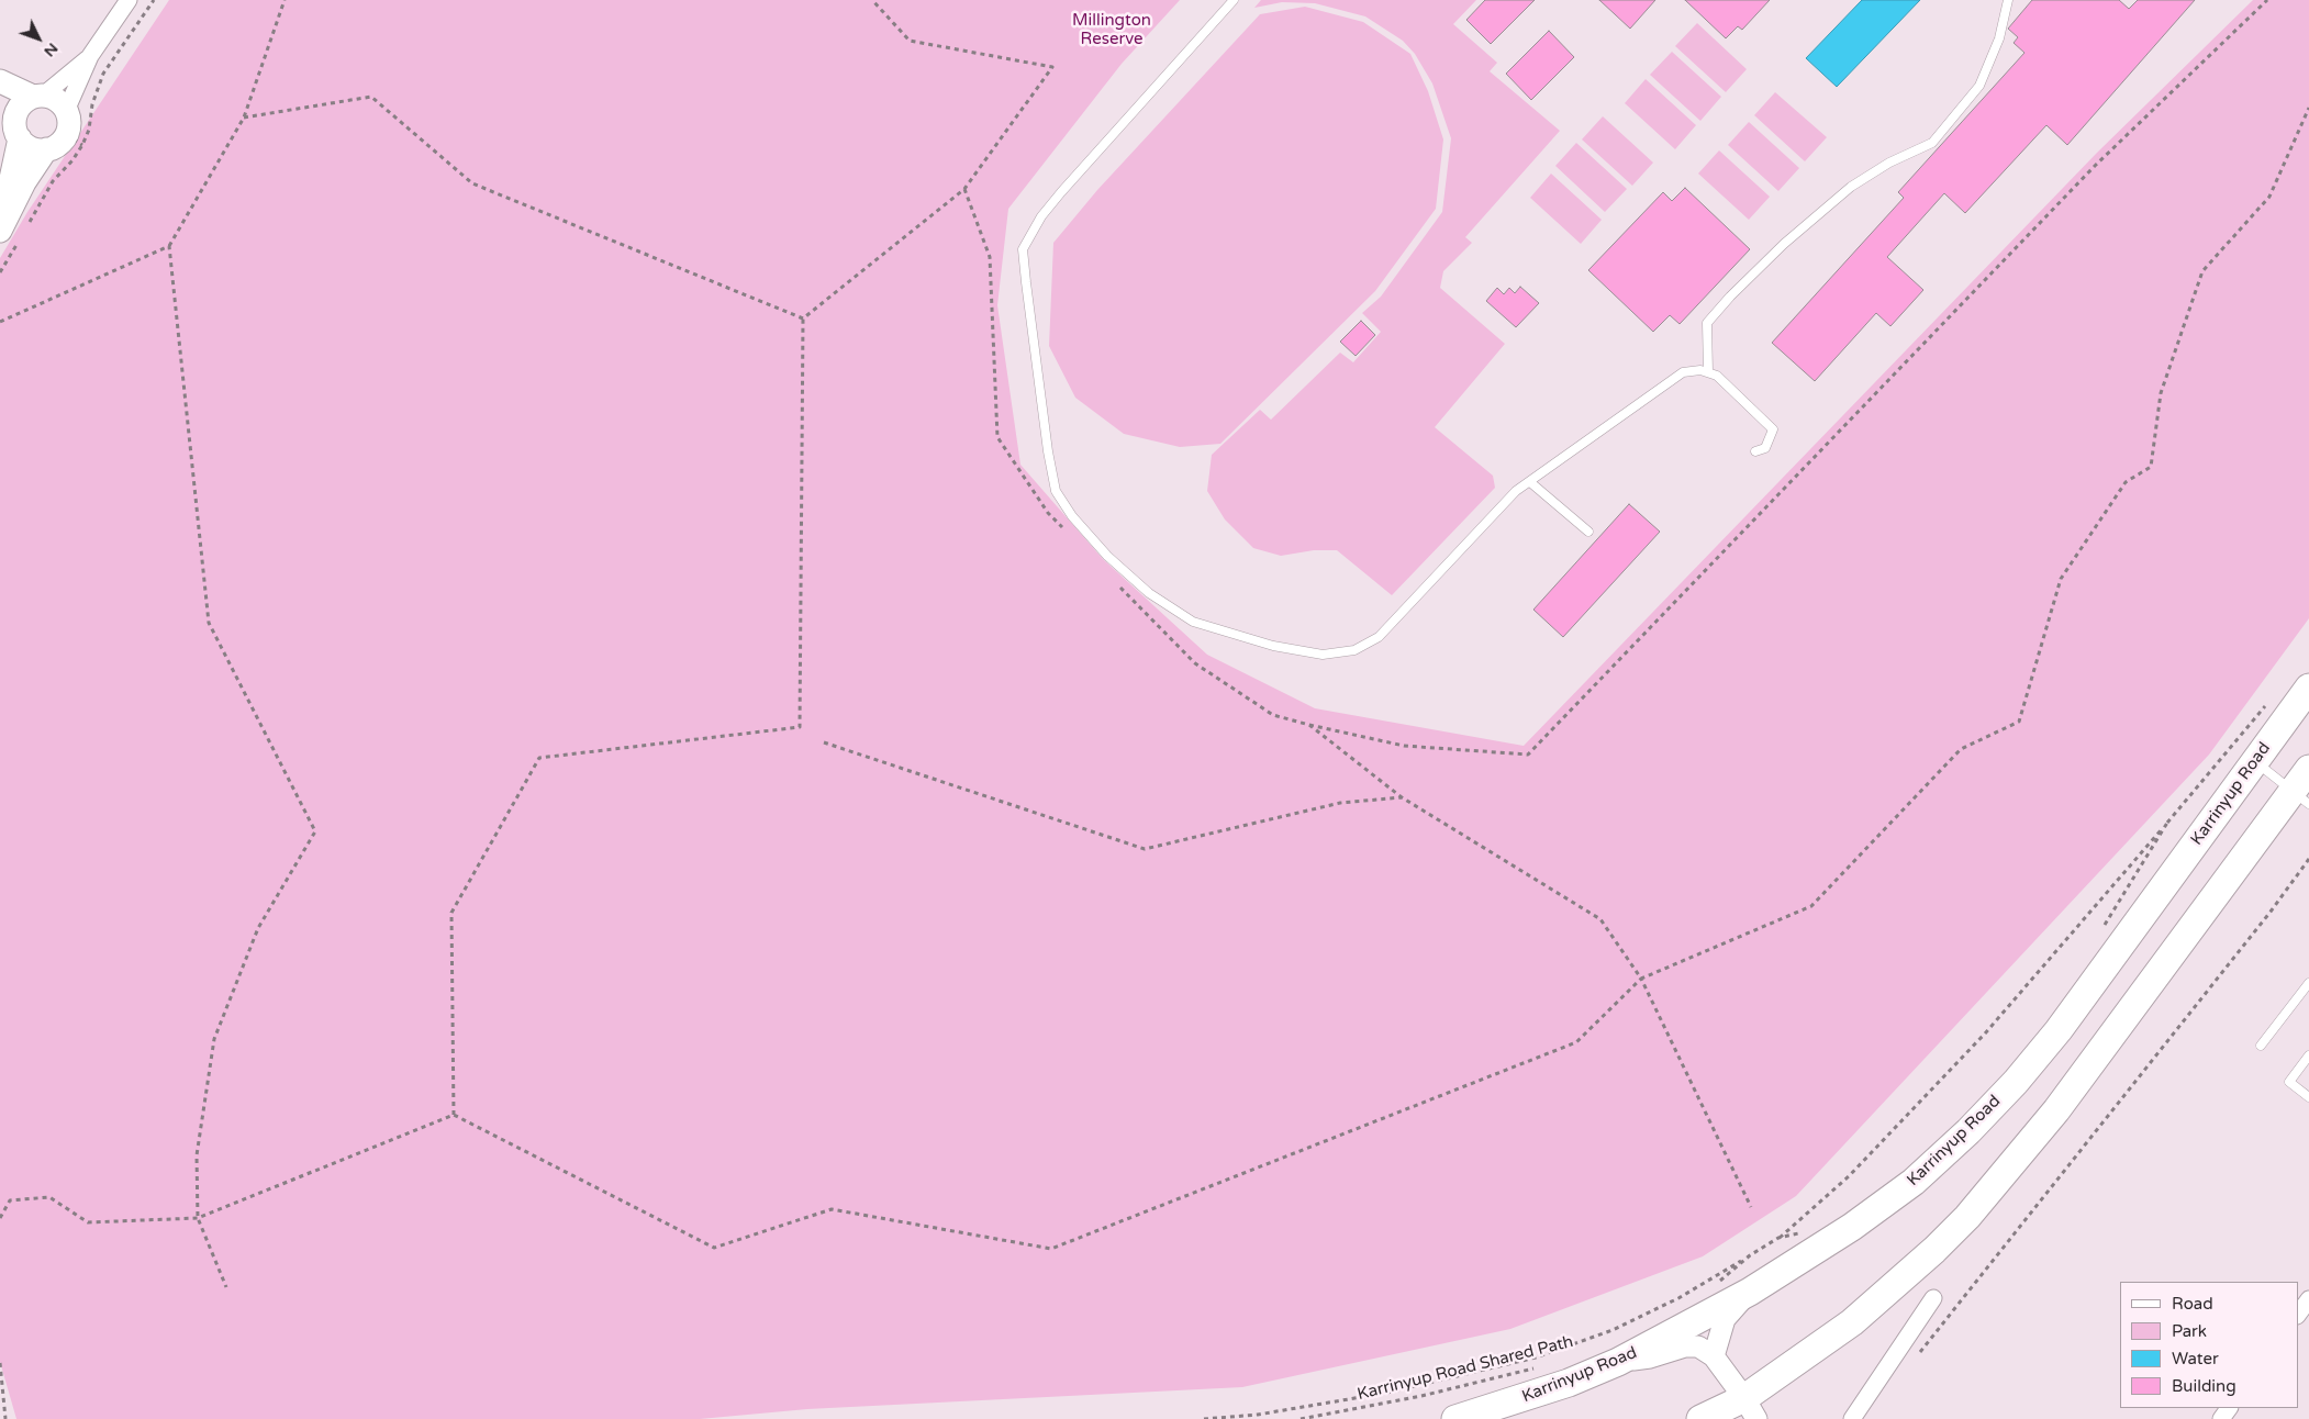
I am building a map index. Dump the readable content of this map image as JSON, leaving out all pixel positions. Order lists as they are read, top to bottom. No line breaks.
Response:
{"streets":{"highway":["Karrinyup Road"],"path":["Karrinyup Road Shared Path"]},"parks":["Millington Reserve"],"legend":["Road","Park","Water","Building"],"north":"bottom right"}
